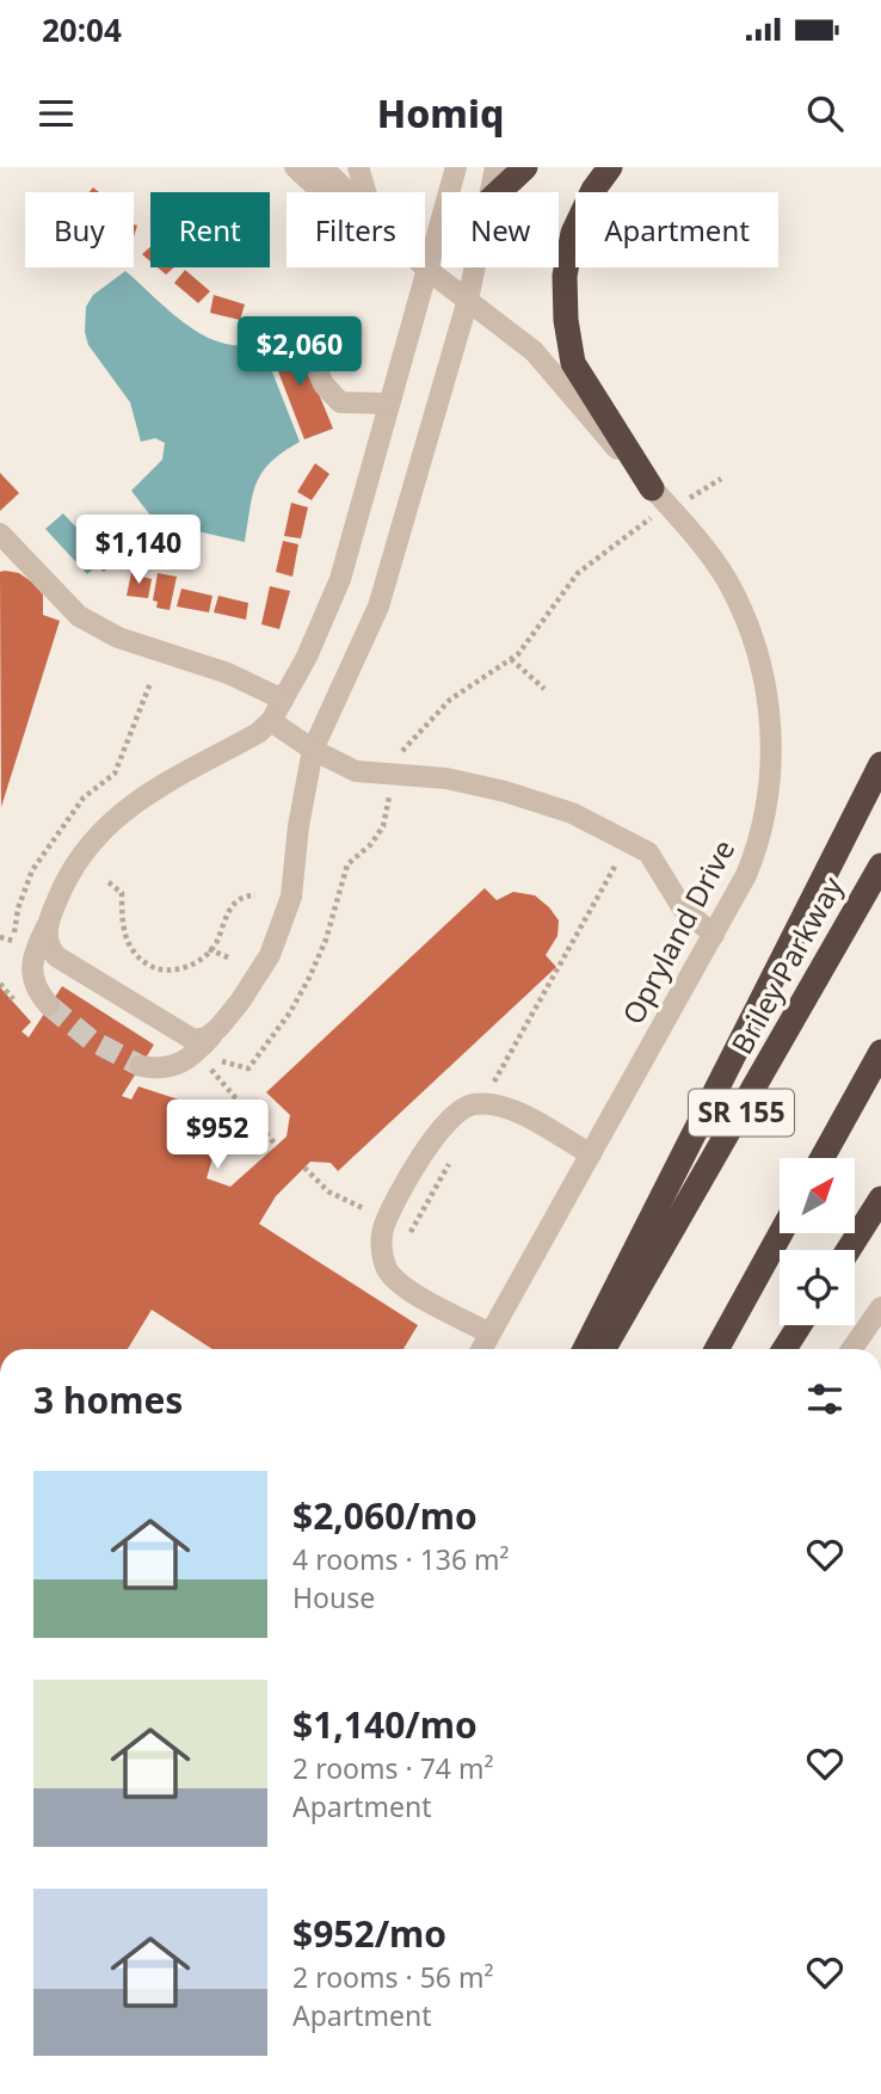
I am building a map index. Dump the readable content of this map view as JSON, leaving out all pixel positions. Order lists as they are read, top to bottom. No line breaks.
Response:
{"streets":{"highway":["Briley Parkway","SR 155"],"lane":["Opryland Drive"]},"north":"top right","page":{"status":"20:04","header":"Homiq","chip":["Buy","Rent","Filters","New","Apartment"],"price":["$2,060","$1,140","$952"],"heading":"3 homes","list":[{"name":"$2,060/mo","note":"4 rooms · 136 m² · House"},{"name":"$1,140/mo","note":"2 rooms · 74 m² · Apartment"},{"name":"$952/mo","note":"2 rooms · 56 m² · Apartment"}]}}
